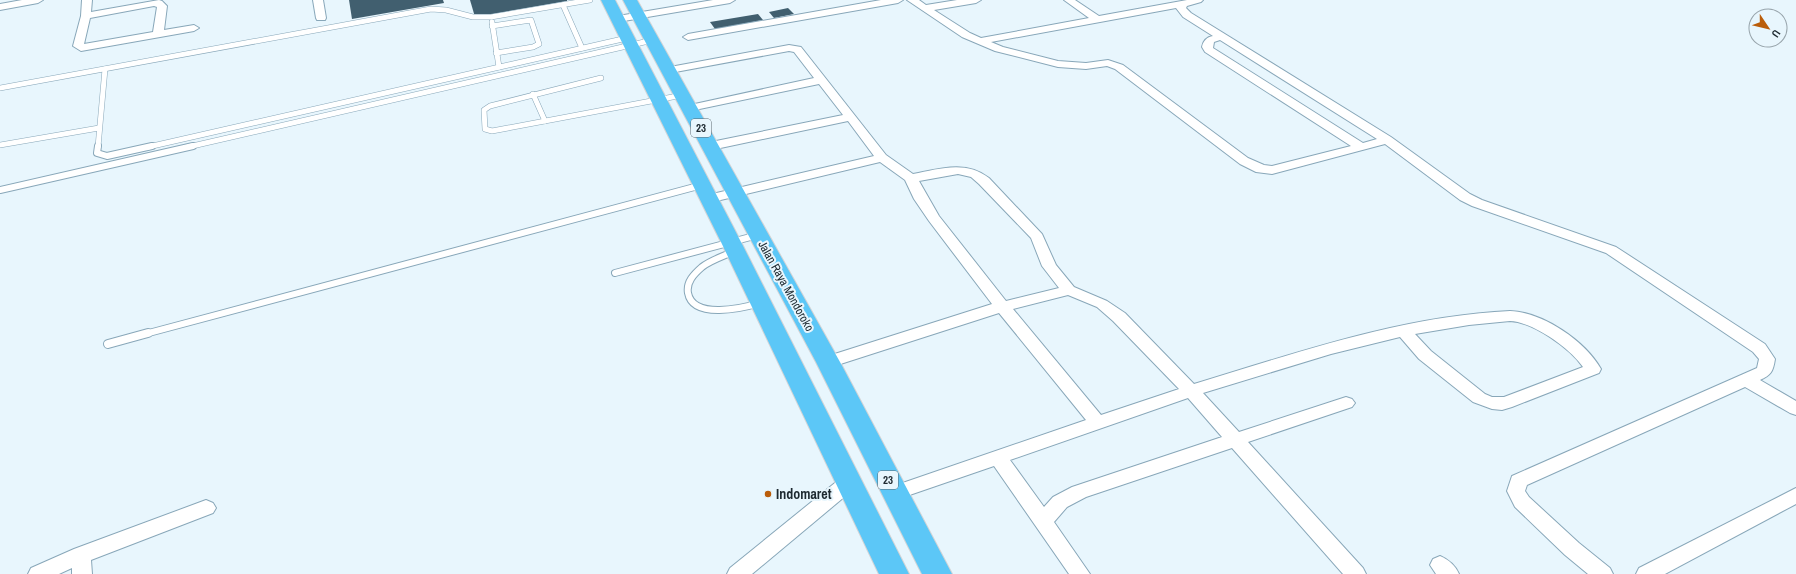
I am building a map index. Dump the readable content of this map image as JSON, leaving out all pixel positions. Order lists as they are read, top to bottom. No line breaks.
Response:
{"streets":{"highway":["23","Jalan Raya Mondoroko"]},"places":["Indomaret"],"north":"bottom right"}
